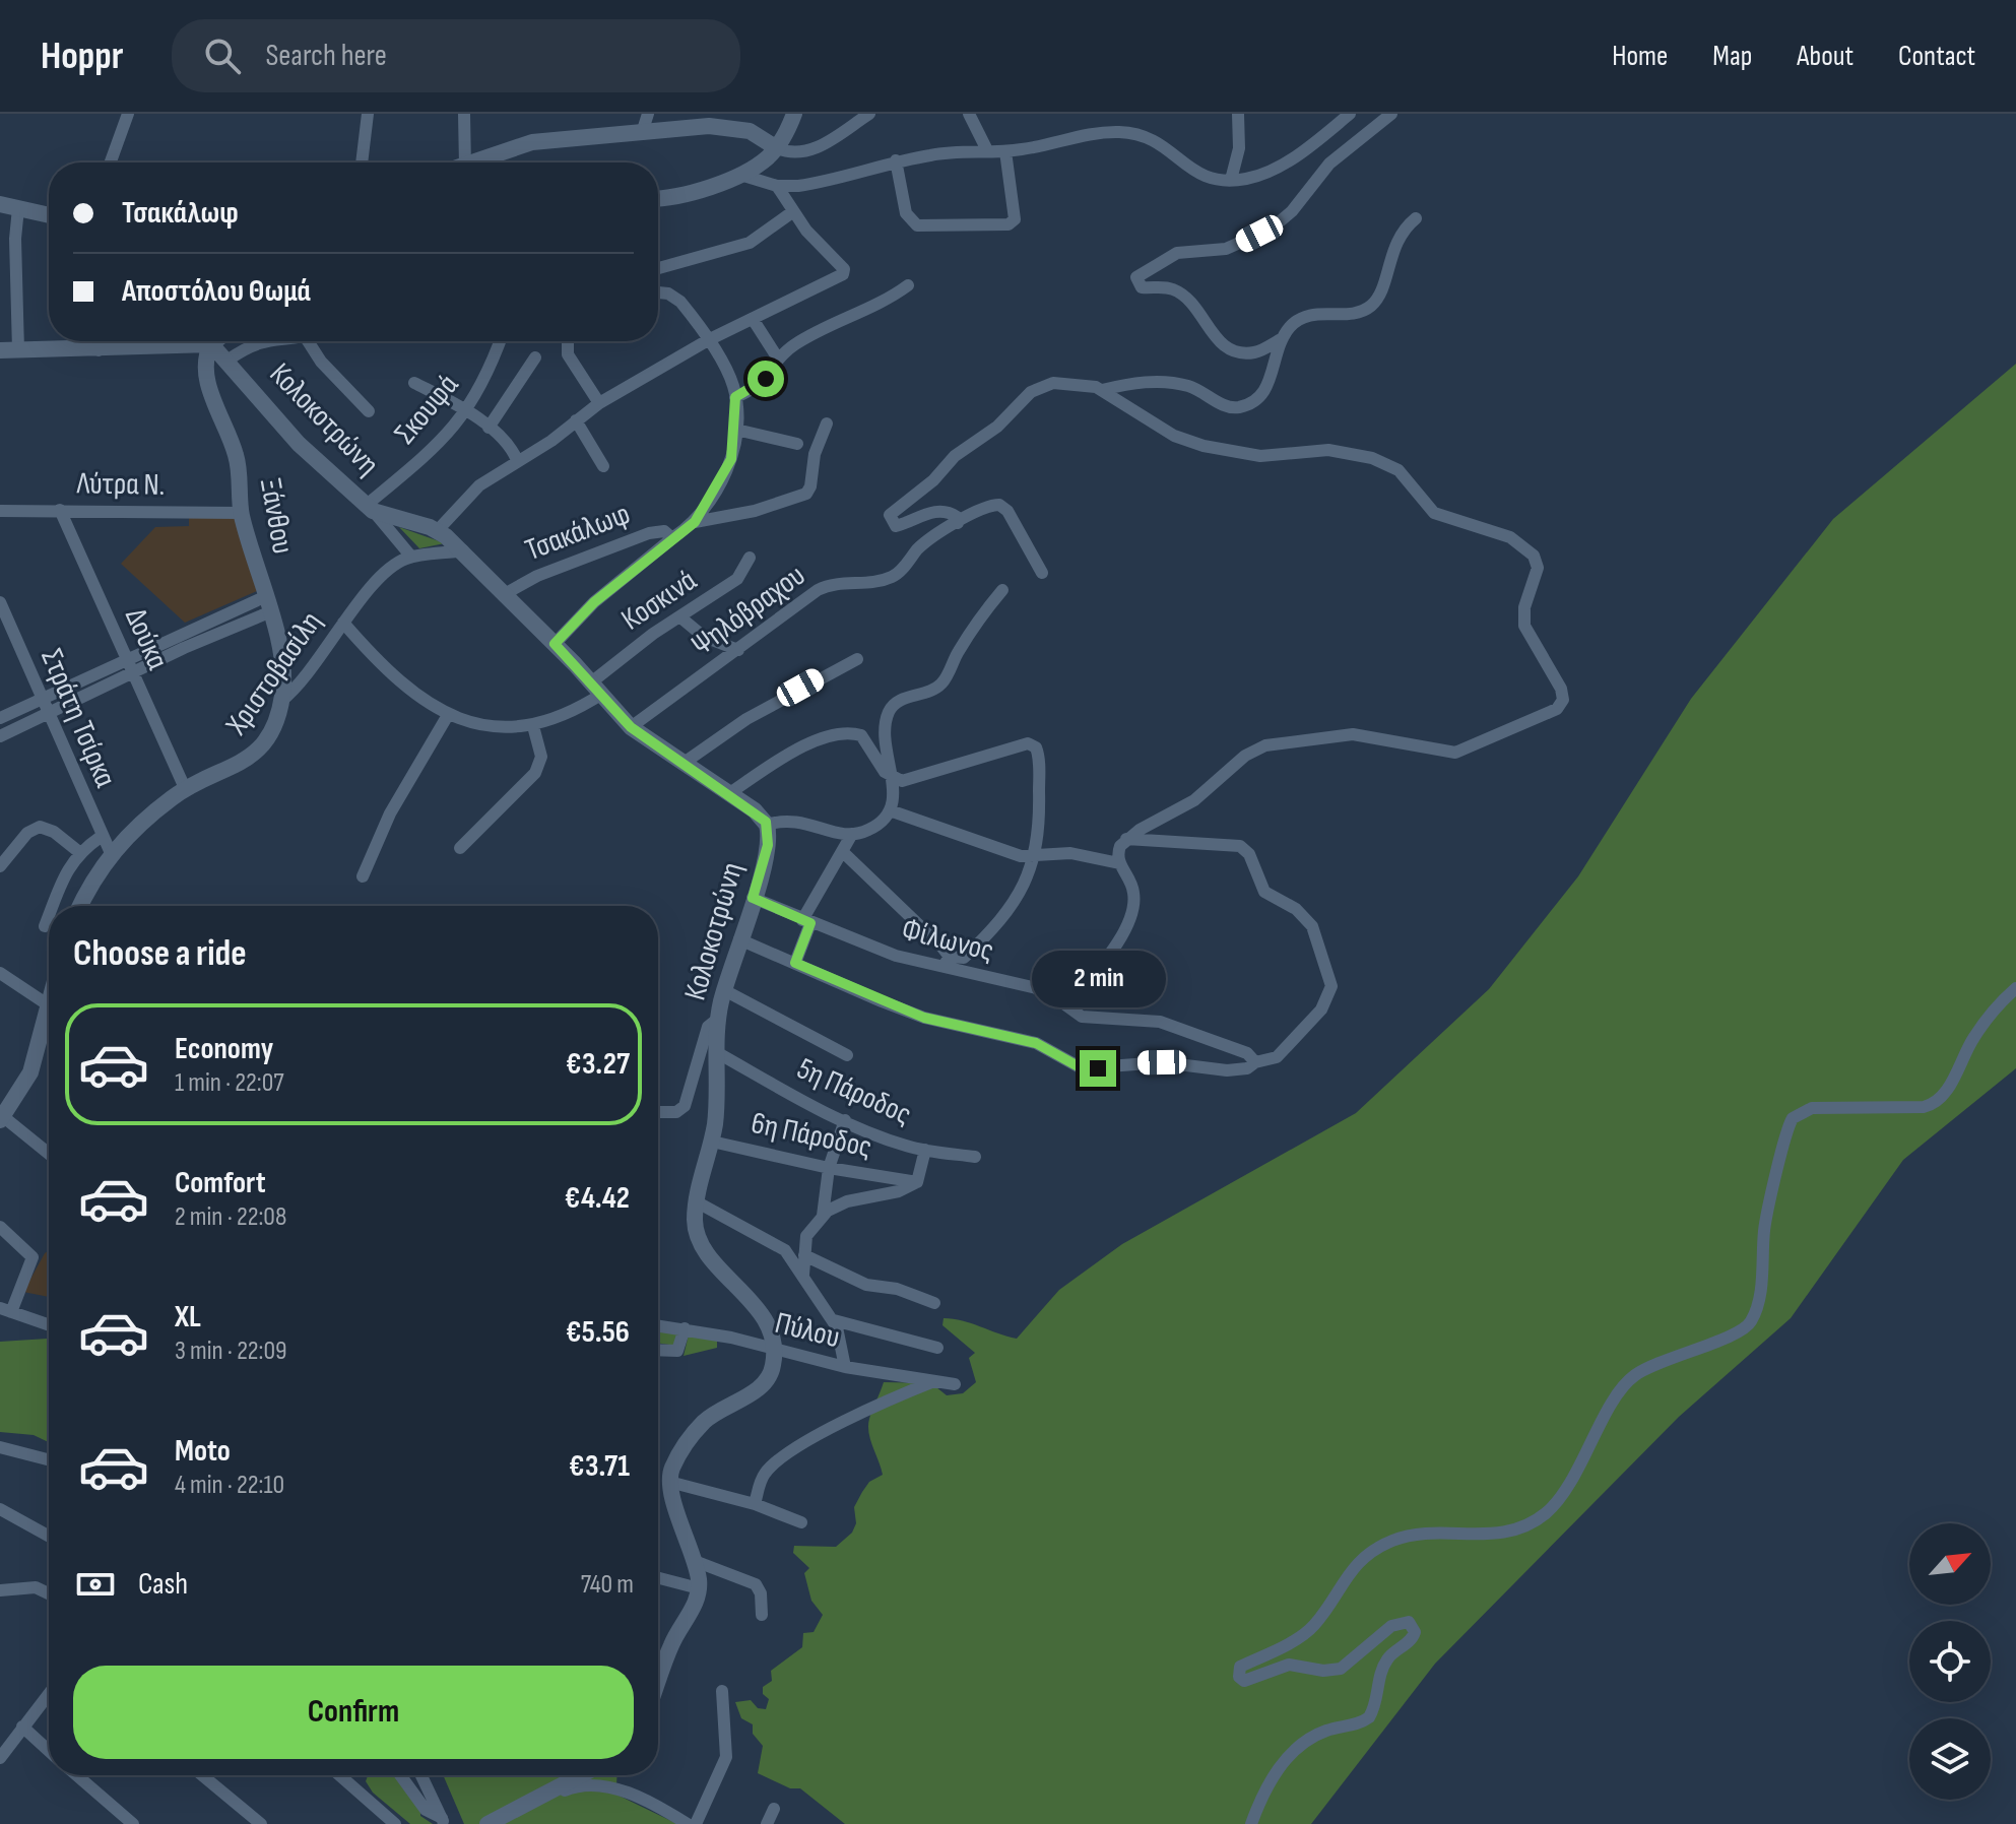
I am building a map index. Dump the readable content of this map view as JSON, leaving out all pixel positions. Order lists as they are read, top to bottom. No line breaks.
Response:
{"streets":{"street":["Σκουφά","Κολοκοτρώνη","Λύτρα Ν.","Ξάνθου","Τσακάλωφ","Κοσκινά","Ψηλόβραχου","Δούκα","Χριστοβασίλη","Στράτη Τσίρκα","Φίλωνος","5η Πάροδος","6η Πάροδος","Πύλου"]},"crossings":[["Σκουφά","Κολοκοτρώνη"],["Κολοκοτρώνη","Ξάνθου"],["Κολοκοτρώνη","Τσακάλωφ"],["Κολοκοτρώνη","Κοσκινά"],["Κολοκοτρώνη","Ψηλόβραχου"],["Κολοκοτρώνη","Φίλωνος"],["Κολοκοτρώνη","5η Πάροδος"],["Κολοκοτρώνη","6η Πάροδος"],["Κολοκοτρώνη","Πύλου"],["Λύτρα Ν.","Ξάνθου"],["Λύτρα Ν.","Δούκα"],["Ξάνθου","Χριστοβασίλη"],["Δούκα","Χριστοβασίλη"],["Χριστοβασίλη","Στράτη Τσίρκα"]],"north":"top right","page":{"header":"Hoppr","search":"Search here","nav":["Home","Map","About","Contact"],"banner":["Τσακάλωφ","Αποστόλου Θωμά"],"heading":"Choose a ride","bubble":"2 min","list":[{"name":"Economy","note":"1 min · 22:07","value":"€3.27"},{"name":"Comfort","note":"2 min · 22:08","value":"€4.42"},{"name":"XL","note":"3 min · 22:09","value":"€5.56"},{"name":"Moto","note":"4 min · 22:10","value":"€3.71"}],"pay":["Cash","740 m"],"buttons":"Confirm"}}
